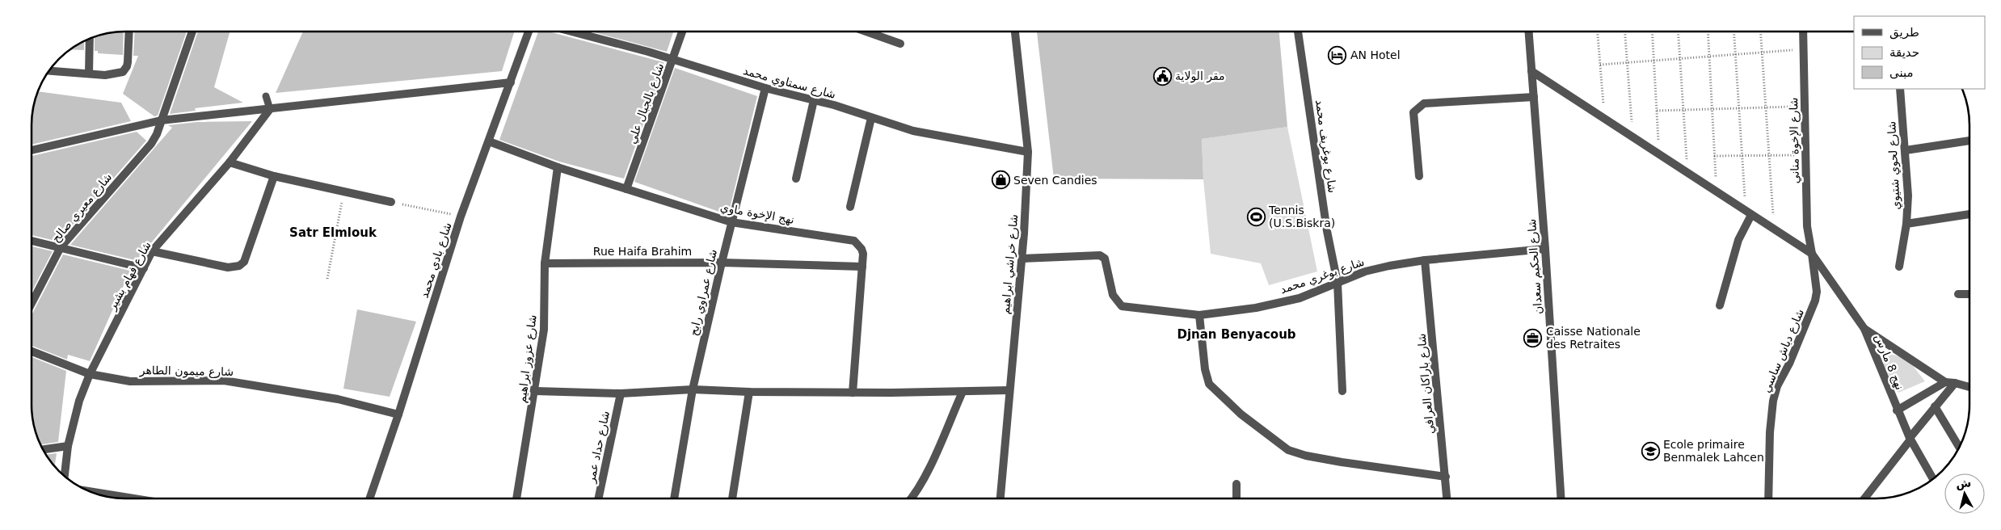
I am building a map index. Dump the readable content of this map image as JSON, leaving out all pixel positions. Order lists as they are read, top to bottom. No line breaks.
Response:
{"streets":{"street":["شارع سمتاوي محمد","شارع بالجبال علي","شارع الإخوة مناني","شارع بوغريف محمد","شارع لحوي شتيوي","شارع معيري صالح","نهج الإخوة ماوي","Rue Haifa Brahim","شارع بادي محمد","شارع خراشي ابراهيم","شارع الحكيم سعدان","شارع فهام بشير","شارع بوغري محمد","شارع عمراوي رابح","شارع دباش ساسي","شارع عزوز ابراهيم","نهج 8 مارس","شارع ميمون الطاهر","شارع باراكان العرافي","شارع حداد عمر"]},"crossings":[["شارع سمتاوي محمد","شارع بالجبال علي"],["شارع سمتاوي محمد","شارع خراشي ابراهيم"],["شارع سمتاوي محمد","شارع عمراوي رابح"],["شارع بالجبال علي","نهج الإخوة ماوي"],["شارع الإخوة مناني","شارع دباش ساسي"],["شارع الإخوة مناني","نهج 8 مارس"],["شارع بوغريف محمد","شارع بوغري محمد"],["نهج الإخوة ماوي","Rue Haifa Brahim"],["نهج الإخوة ماوي","شارع بادي محمد"],["نهج الإخوة ماوي","شارع عمراوي رابح"],["نهج الإخوة ماوي","شارع عزوز ابراهيم"],["Rue Haifa Brahim","شارع عمراوي رابح"],["Rue Haifa Brahim","شارع عزوز ابراهيم"],["شارع بادي محمد","شارع ميمون الطاهر"],["شارع خراشي ابراهيم","شارع بوغري محمد"],["شارع الحكيم سعدان","شارع بوغري محمد"],["شارع فهام بشير","شارع ميمون الطاهر"],["شارع بوغري محمد","شارع باراكان العرافي"],["شارع دباش ساسي","نهج 8 مارس"]],"districts":["Satr Elmlouk","Djnan Benyacoub"],"places":{"hotel":["AN Hotel"],"public building":["مقر الولاية"],"shop":["Seven Candies"],"sports":["Tennis (U.S.Biskra)"],"office":["Caisse Nationale des Retraites"],"school or university":["Ecole primaire Benmalek Lahcen"]},"legend":["طريق","حديقة","مبنى"],"north":"top"}
